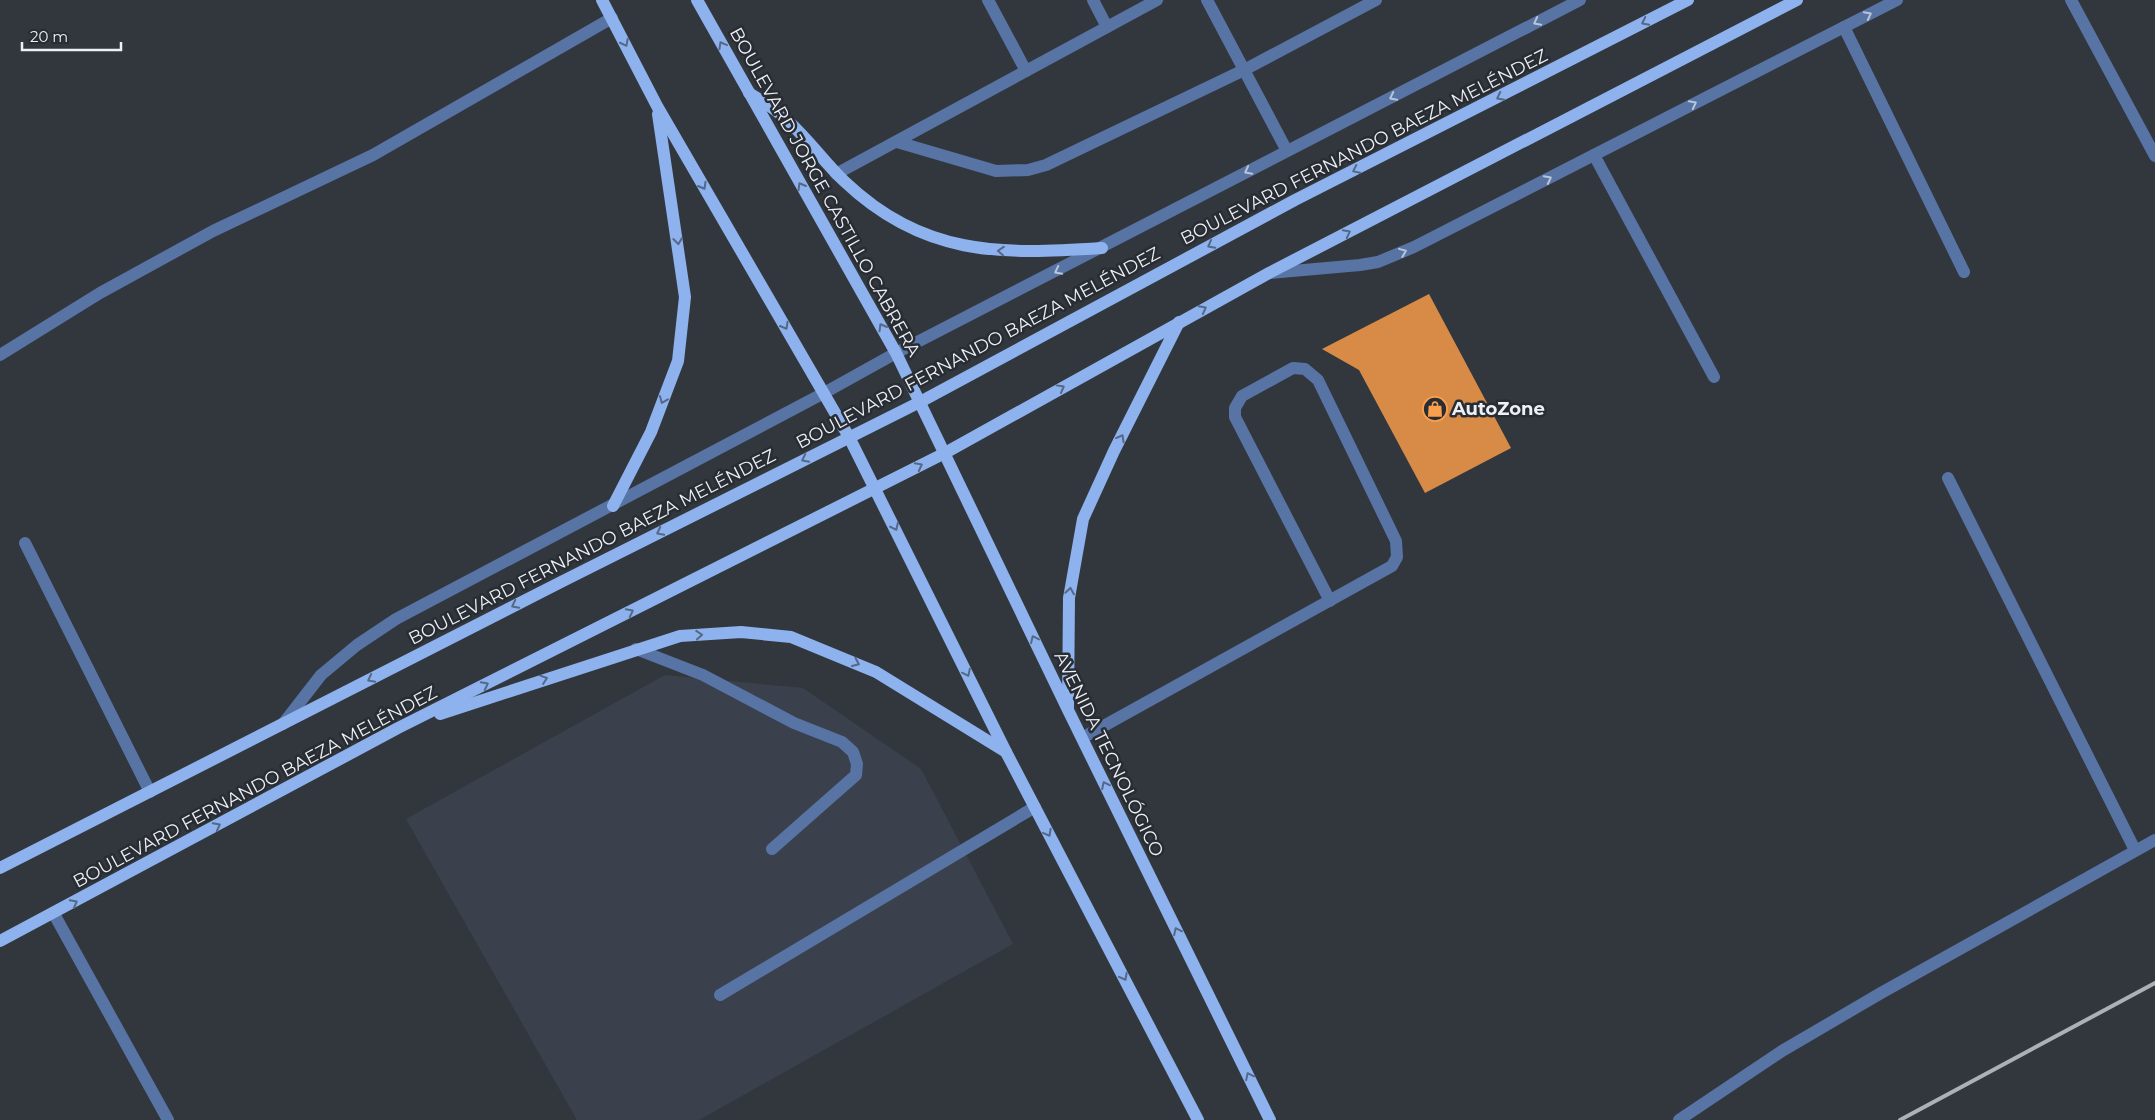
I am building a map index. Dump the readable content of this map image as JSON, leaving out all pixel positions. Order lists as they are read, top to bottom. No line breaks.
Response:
{"streets":{"main road":["BOULEVARD FERNANDO BAEZA MELÉNDEZ","BOULEVARD JORGE CASTILLO CABRERA","AVENIDA TECNOLÓGICO"]},"crossings":[["BOULEVARD FERNANDO BAEZA MELÉNDEZ","BOULEVARD JORGE CASTILLO CABRERA"],["BOULEVARD FERNANDO BAEZA MELÉNDEZ","AVENIDA TECNOLÓGICO"],["BOULEVARD JORGE CASTILLO CABRERA","AVENIDA TECNOLÓGICO"]],"places":{"shop":["AutoZone"]},"scale_bar":"20 m"}
